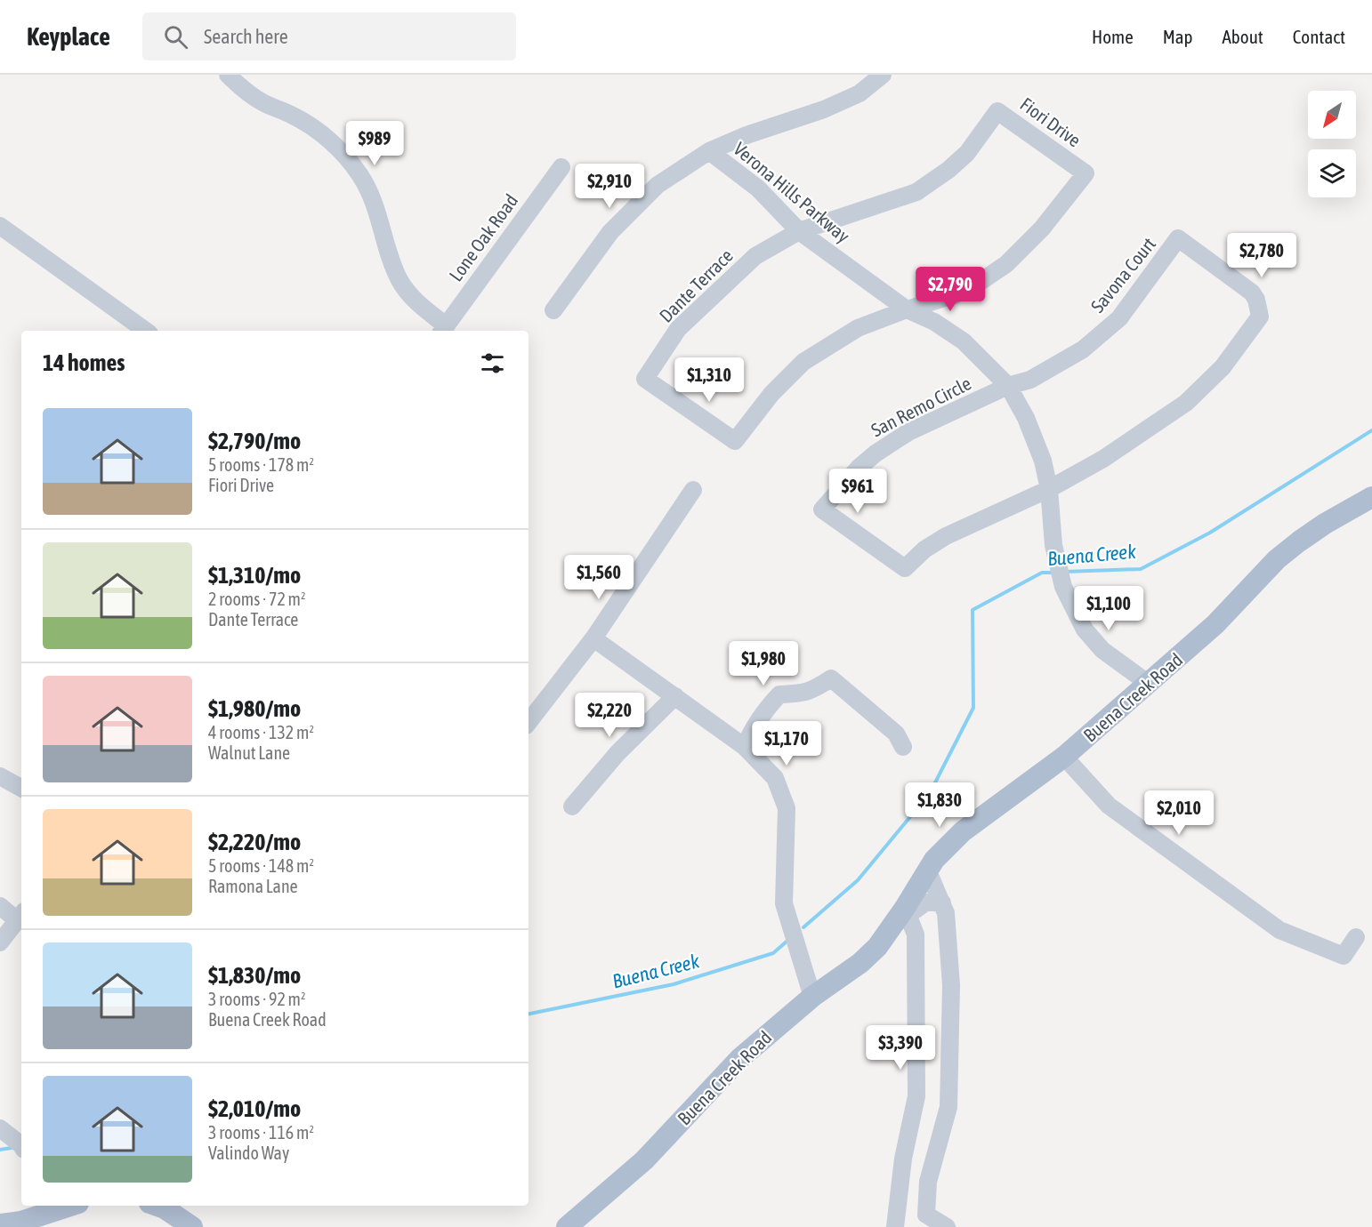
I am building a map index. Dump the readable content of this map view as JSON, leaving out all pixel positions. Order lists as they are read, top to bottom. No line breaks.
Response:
{"streets":{"main road":["Buena Creek Road"],"street":["Fiori Drive","Verona Hills Parkway","Lone Oak Road","Savona Court","Dante Terrace","San Remo Circle"]},"crossings":[["Fiori Drive","Verona Hills Parkway"],["Fiori Drive","Dante Terrace"],["Verona Hills Parkway","Savona Court"],["Verona Hills Parkway","Dante Terrace"],["Verona Hills Parkway","San Remo Circle"],["Verona Hills Parkway","Buena Creek Road"],["Savona Court","San Remo Circle"]],"water":["Buena Creek"],"north":"bottom left","page":{"header":"Keyplace","search":"Search here","nav":["Home","Map","About","Contact"],"price":["$989","$2,910","$2,780","$2,790","$1,310","$961","$1,560","$1,100","$1,980","$2,220","$1,170","$1,830","$2,010","$3,390"],"heading":"14 homes","list":[{"name":"$2,790/mo","note":"5 rooms · 178 m² · Fiori Drive"},{"name":"$1,310/mo","note":"2 rooms · 72 m² · Dante Terrace"},{"name":"$1,980/mo","note":"4 rooms · 132 m² · Walnut Lane"},{"name":"$2,220/mo","note":"5 rooms · 148 m² · Ramona Lane"},{"name":"$1,830/mo","note":"3 rooms · 92 m² · Buena Creek Road"},{"name":"$2,010/mo","note":"3 rooms · 116 m² · Valindo Way"}]}}
